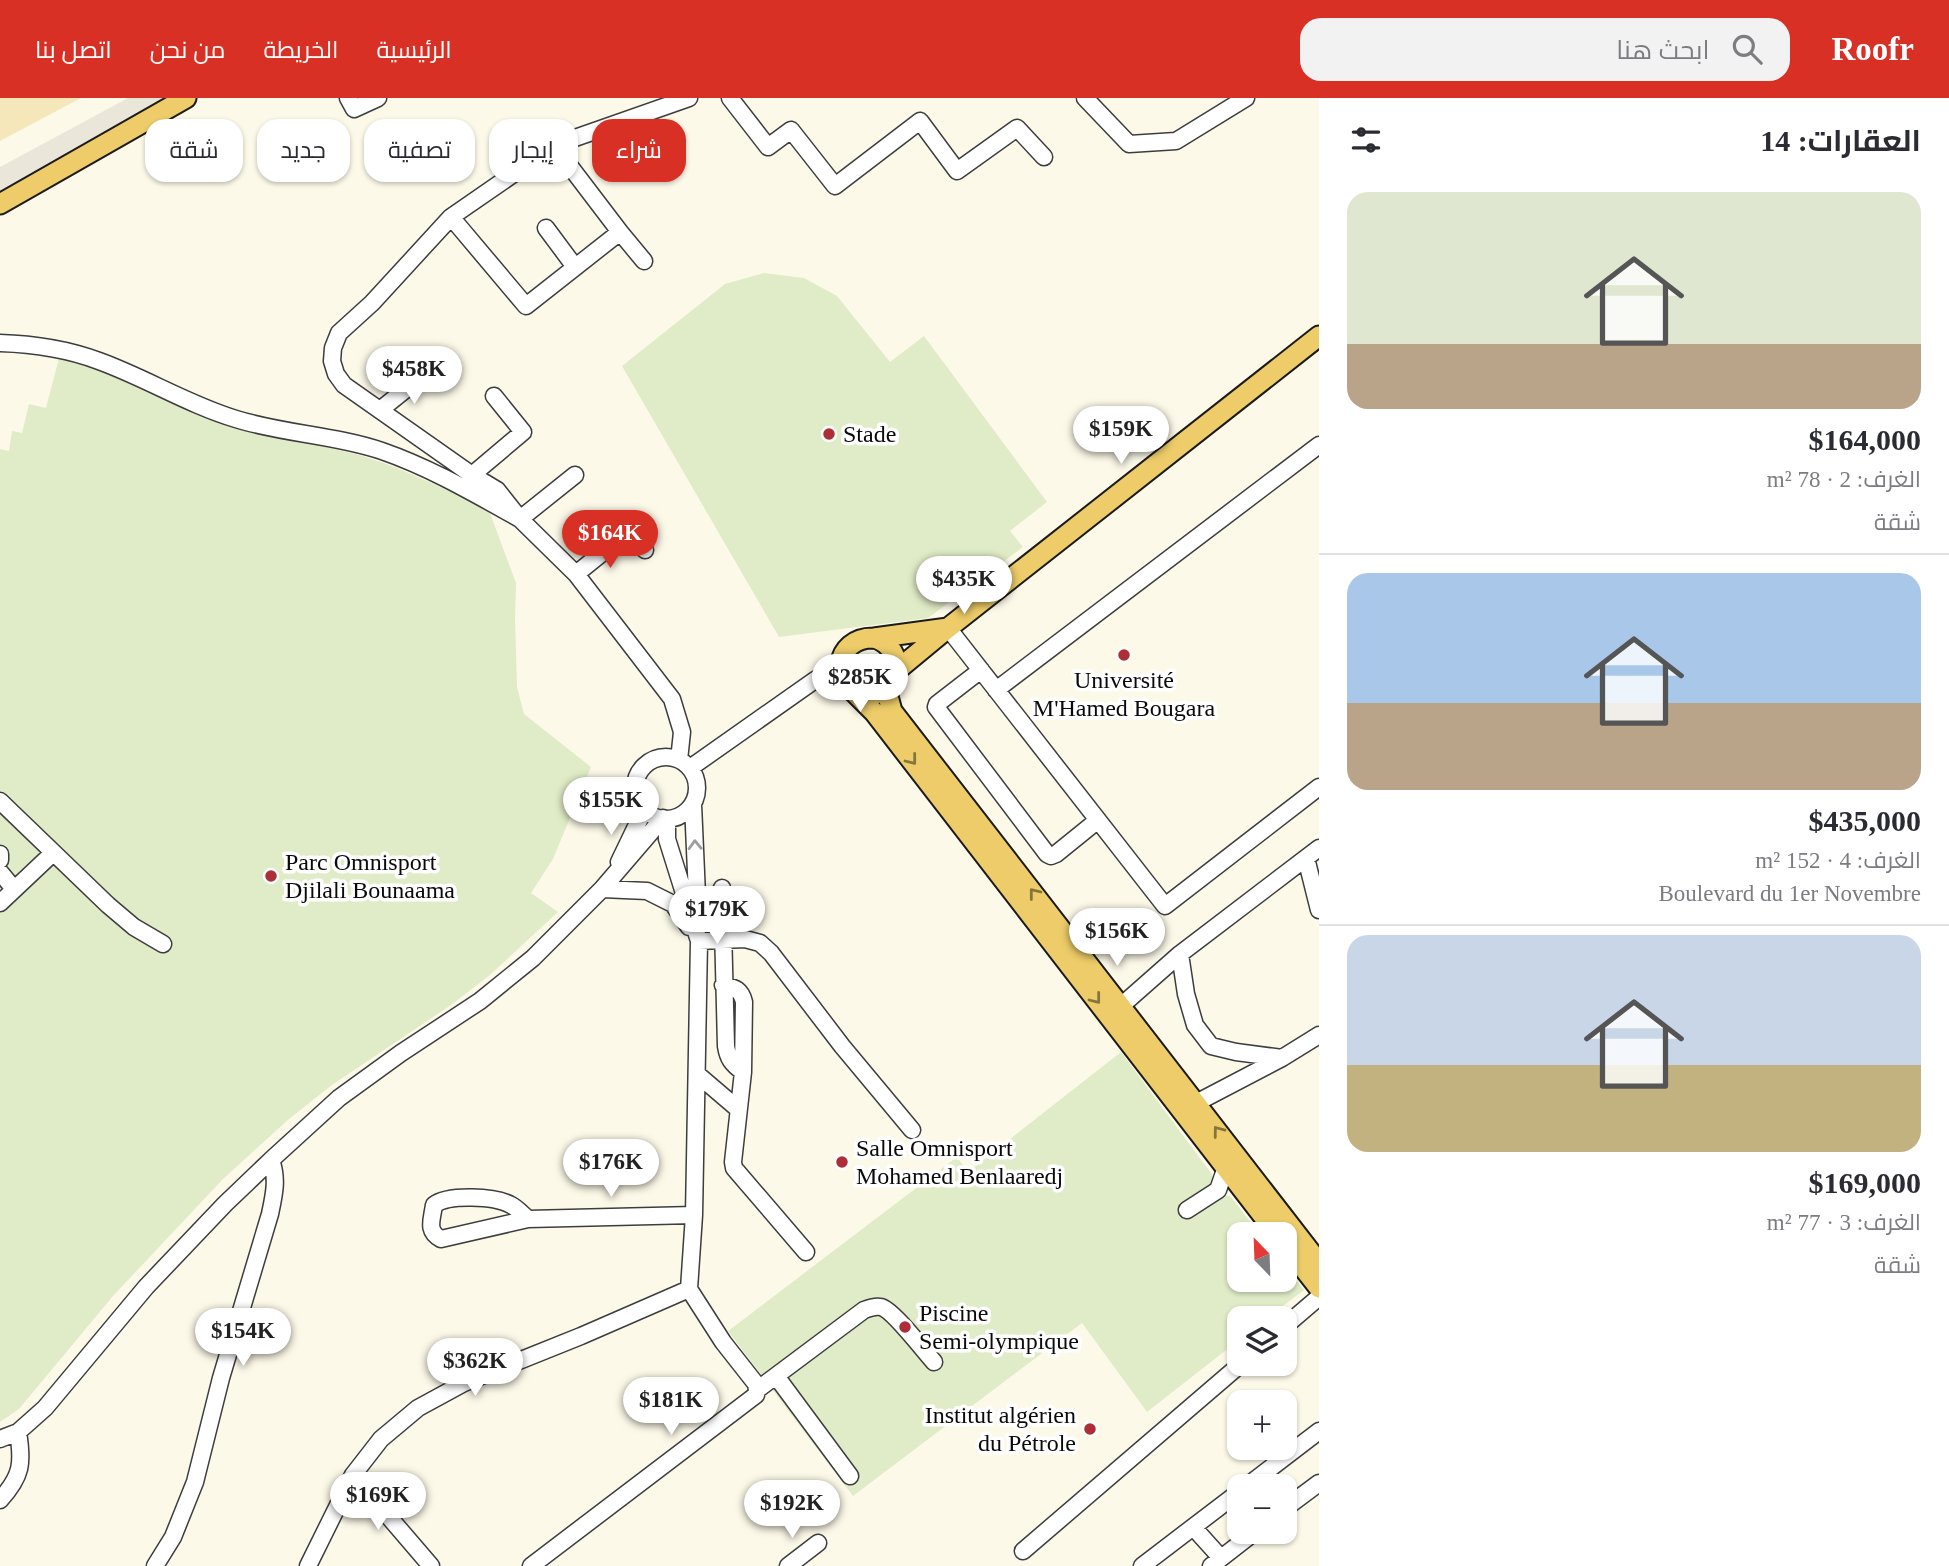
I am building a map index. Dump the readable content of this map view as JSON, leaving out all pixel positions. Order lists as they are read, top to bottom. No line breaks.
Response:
{"places":["Stade","Université M'Hamed Bougara","Parc Omnisport Djilali Bounaama","Salle Omnisport Mohamed Benlaaredj","Piscine Semi-olympique","Institut algérien du Pétrole"],"north":"top left","page":{"header":"Roofr","search":"ابحث هنا","nav":["الرئيسية","الخريطة","من نحن","اتصل بنا"],"heading":"العقارات: 14","chip":["شراء","إيجار","تصفية","جديد","شقة"],"list":[{"name":"$164,000","note":"الغرف: 2 · 78 m² · شقة"},{"name":"$435,000","note":"الغرف: 4 · 152 m² · Boulevard du 1er Novembre"},{"name":"$169,000","note":"الغرف: 3 · 77 m² · شقة"}],"price":["$458K","$159K","$164K","$435K","$285K","$155K","$179K","$156K","$176K","$154K","$362K","$181K","$169K","$192K"],"map_buttons":["+","−"]}}
